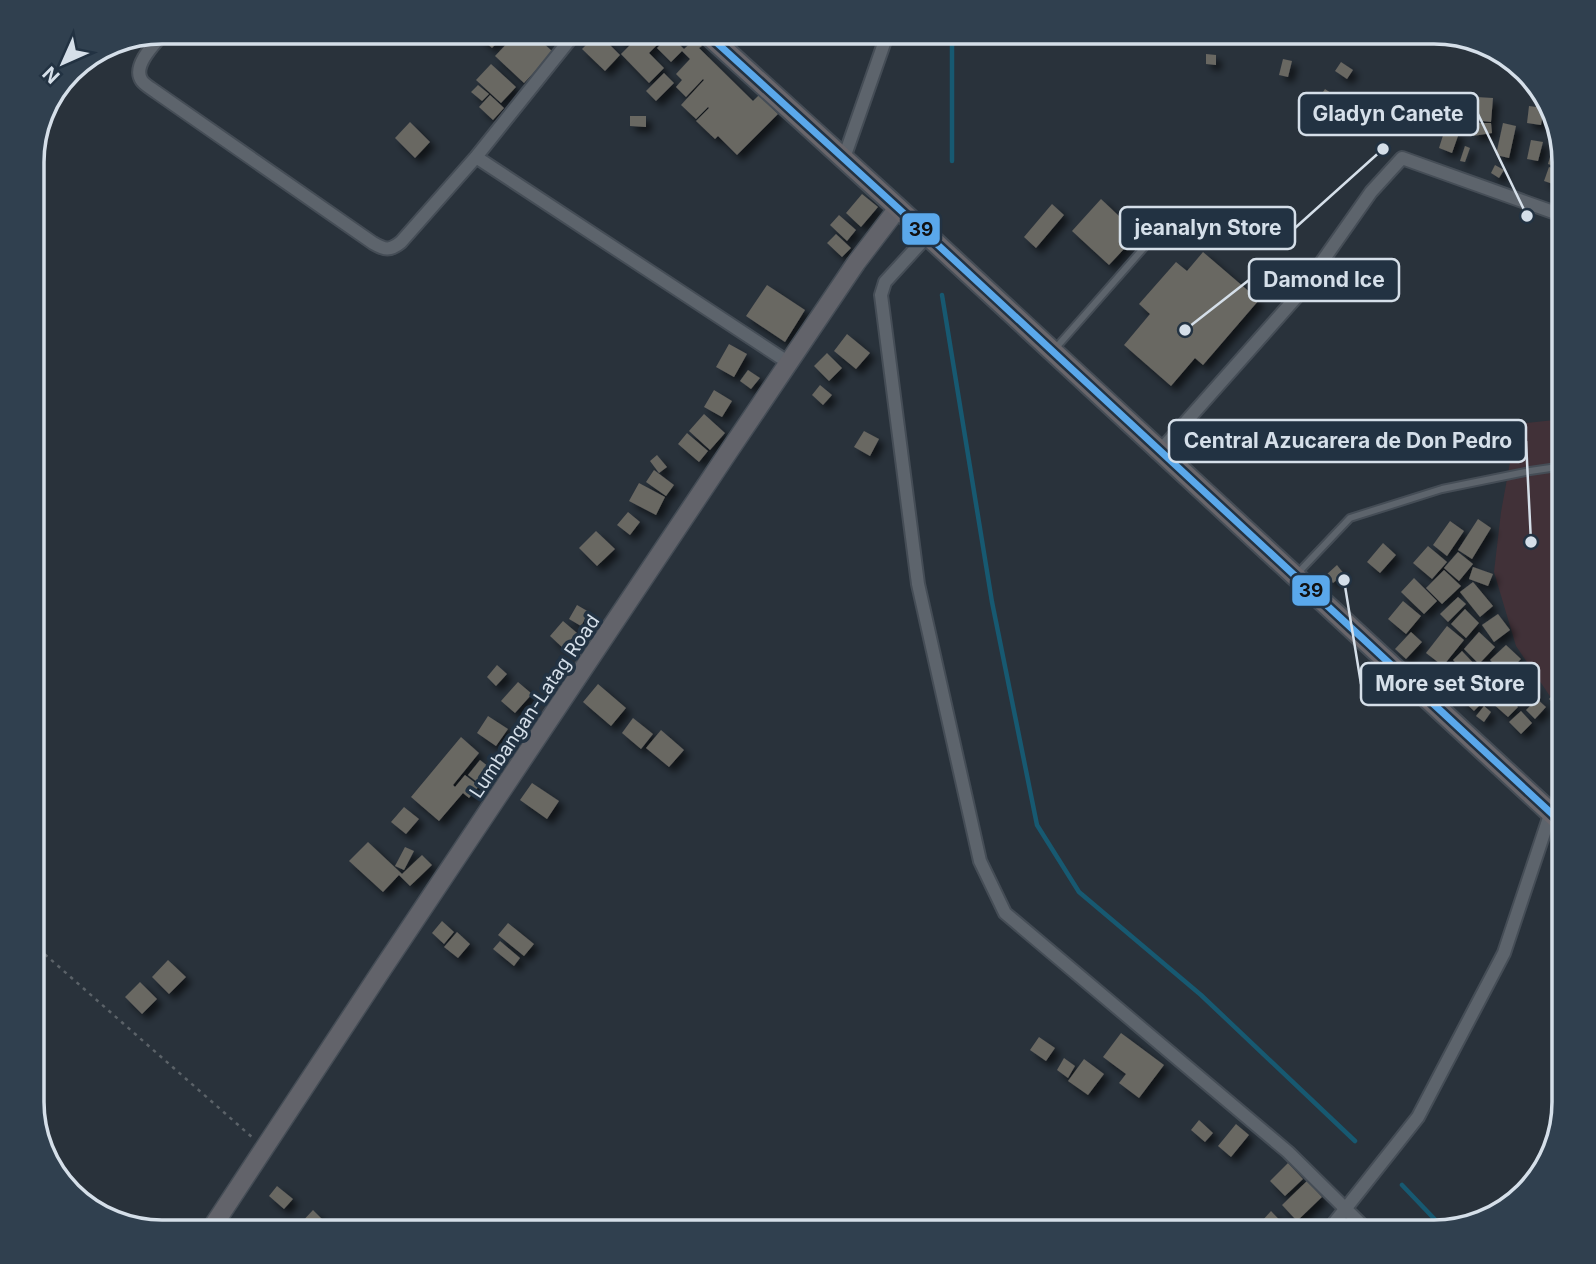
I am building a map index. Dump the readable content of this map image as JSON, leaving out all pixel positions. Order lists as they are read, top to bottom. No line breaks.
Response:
{"streets":{"street":["Lumbangan-Latag Road"]},"places":["jeanalyn Store","Gladyn Canete","Damond Ice","Central Azucarera de Don Pedro","More set Store"],"lines":["transit line 39"],"north":"bottom left"}
